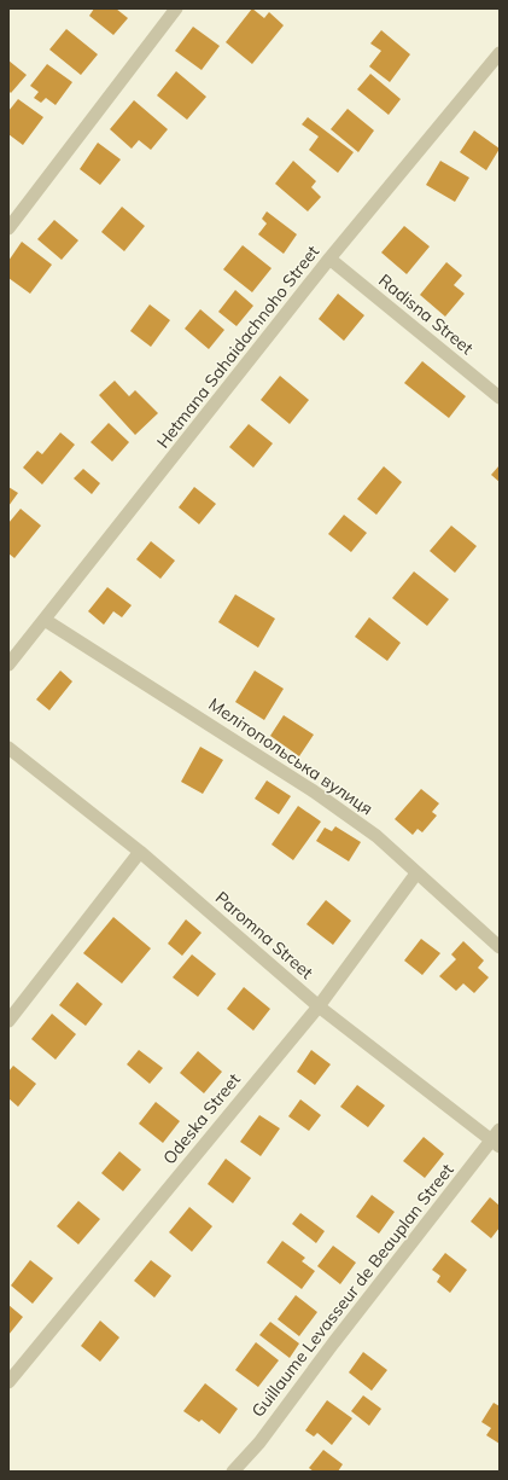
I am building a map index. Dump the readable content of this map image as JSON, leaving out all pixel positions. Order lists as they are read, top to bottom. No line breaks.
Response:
{"streets":{"street":["Radisna Street","Hetmana Sahaidachnoho Street","Мелітопольська вулиця","Paromna Street","Odeska Street","Guillaume Levasseur de Beauplan Street"]},"crossings":[["Radisna Street","Hetmana Sahaidachnoho Street"],["Hetmana Sahaidachnoho Street","Мелітопольська вулиця"],["Мелітопольська вулиця","Odeska Street"],["Paromna Street","Odeska Street"],["Paromna Street","Guillaume Levasseur de Beauplan Street"]]}
